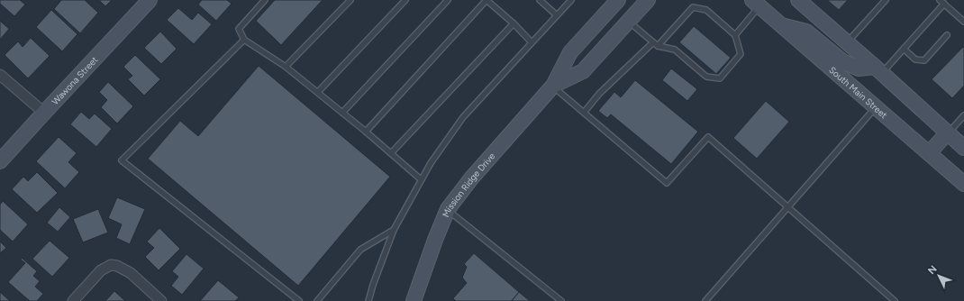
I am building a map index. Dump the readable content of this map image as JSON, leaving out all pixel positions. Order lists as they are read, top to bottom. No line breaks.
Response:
{"streets":{"street":["Wawona Street","South Main Street","Mission Ridge Drive"]},"north":"top left"}
